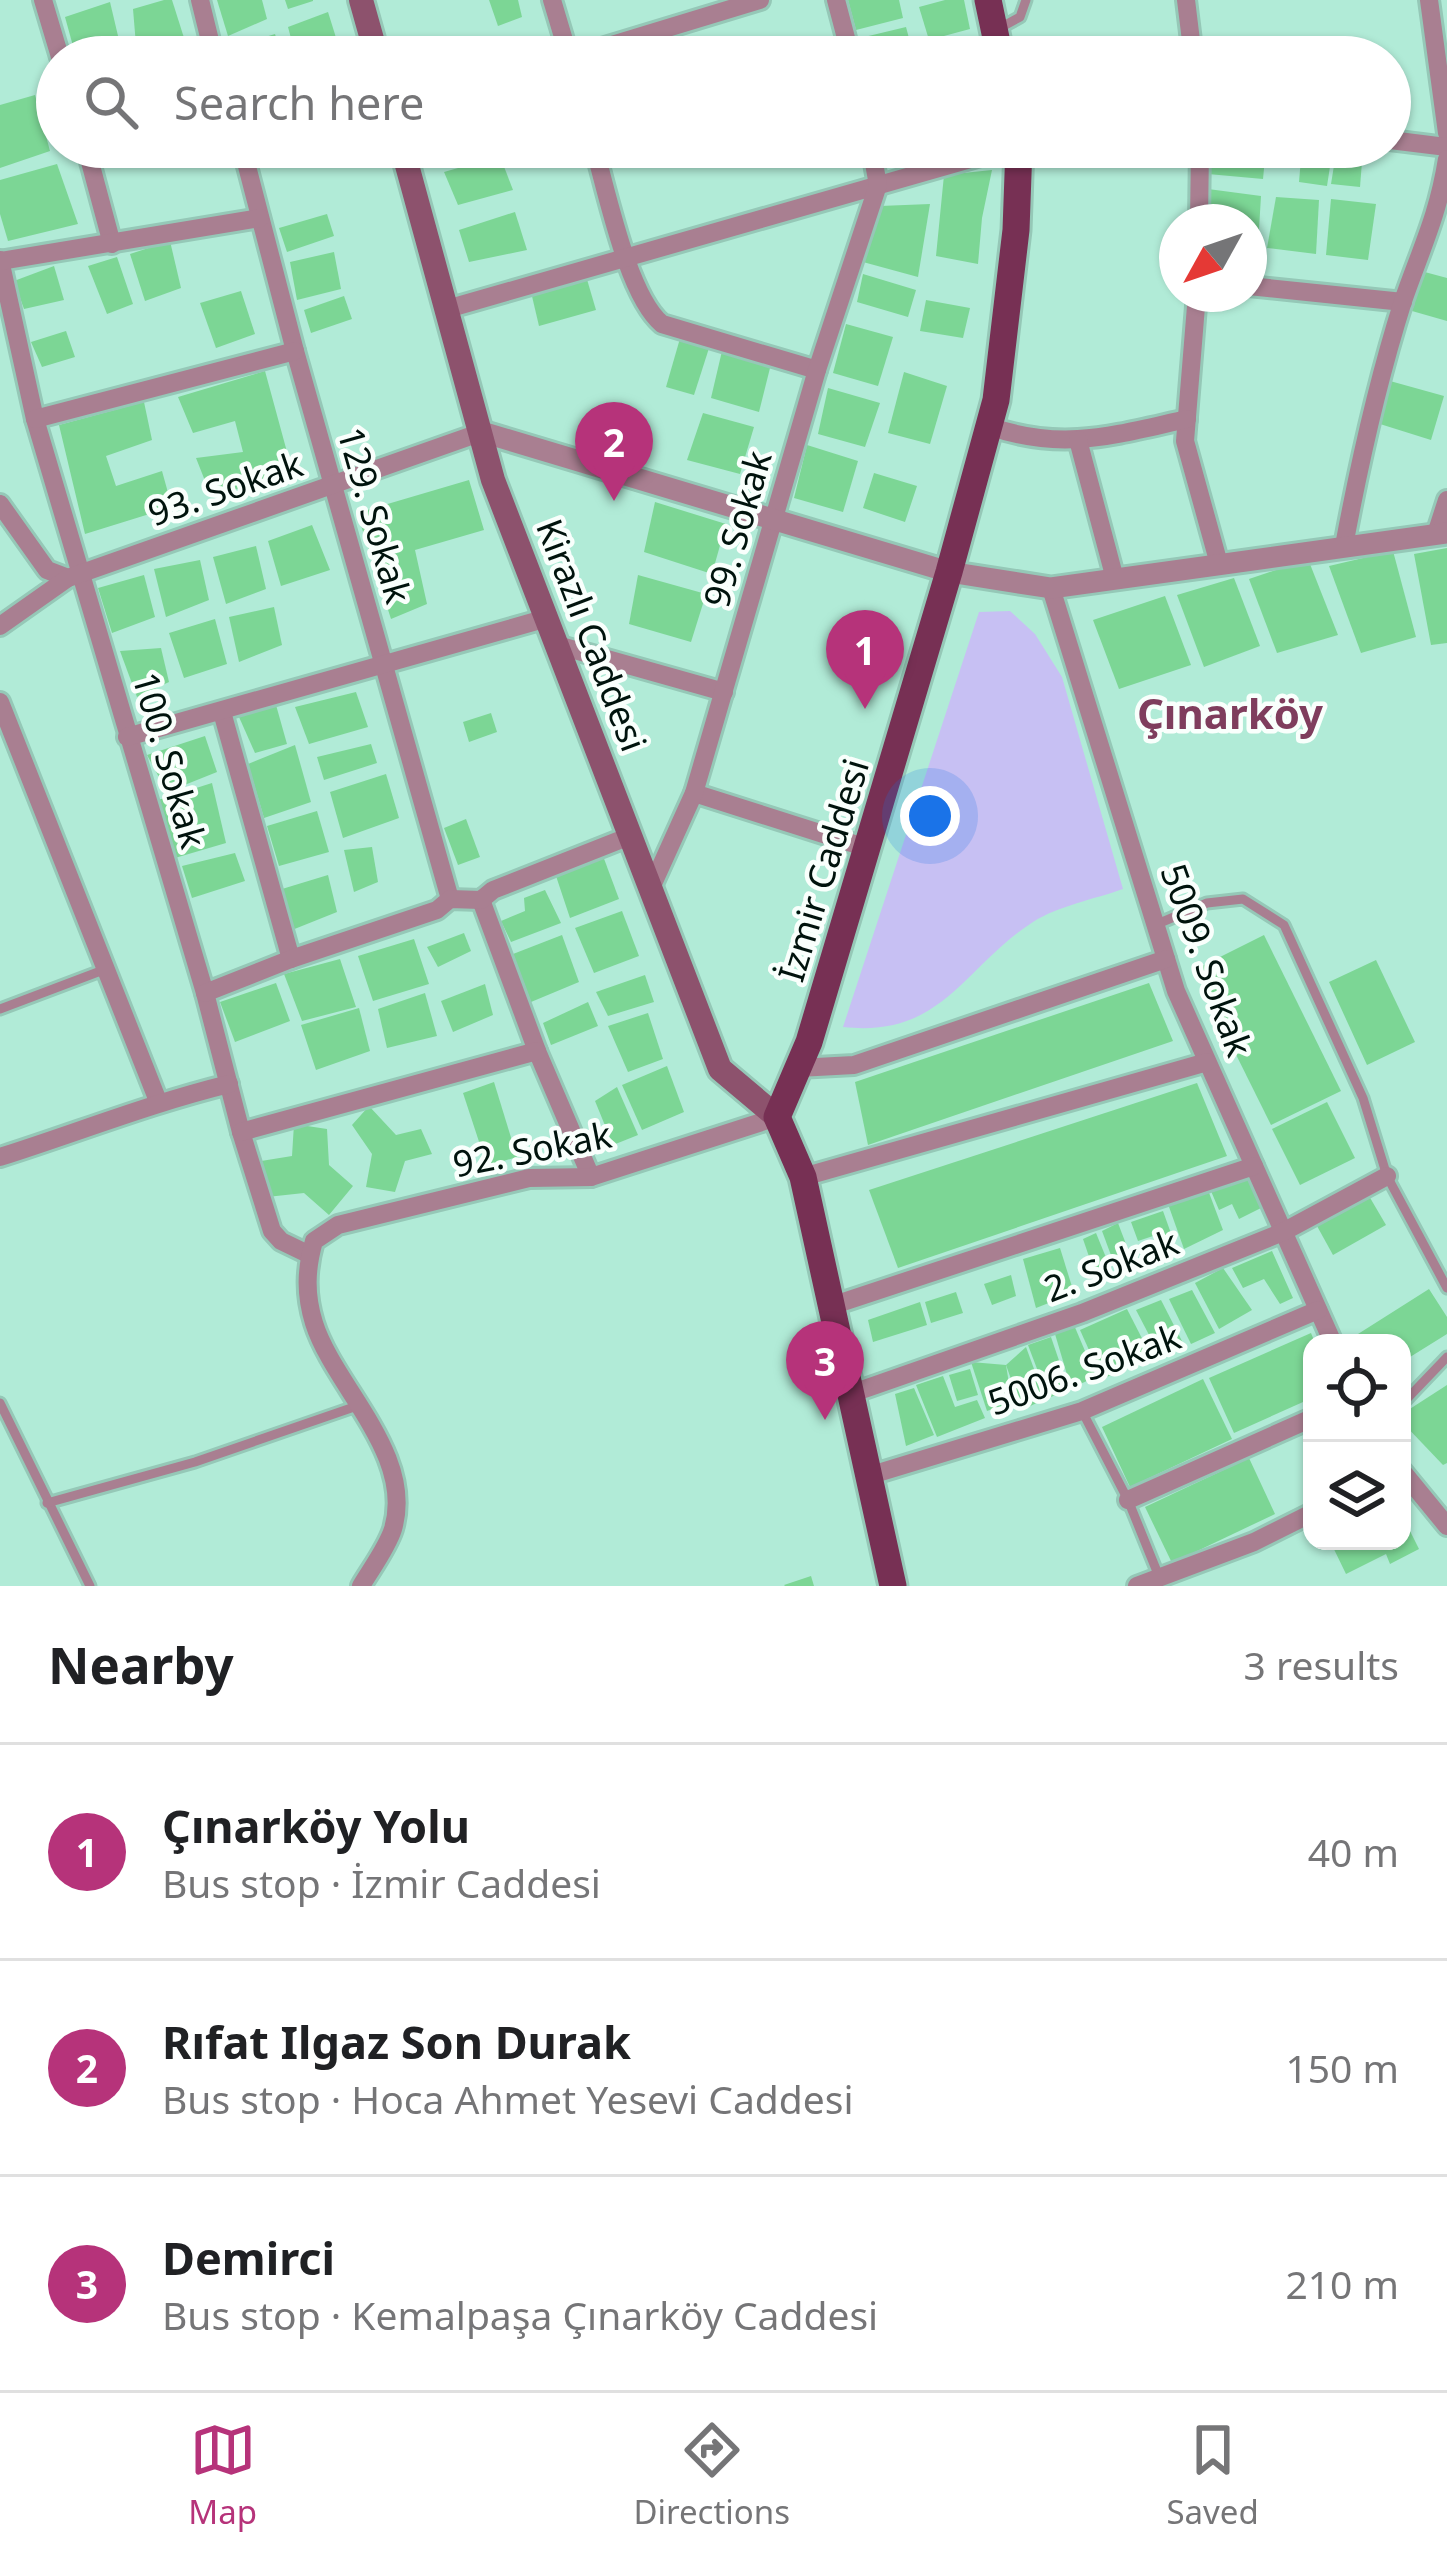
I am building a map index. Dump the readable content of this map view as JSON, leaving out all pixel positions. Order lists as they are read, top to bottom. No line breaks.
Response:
{"streets":{"main road":["Kirazlı Caddesi","İzmir Caddesi"],"street":["93. Sokak","129. Sokak","99. Sokak","100. Sokak","5009. Sokak","92. Sokak","2. Sokak","5006. Sokak"]},"crossings":[["93. Sokak","129. Sokak"],["93. Sokak","Kirazlı Caddesi"],["93. Sokak","100. Sokak"],["99. Sokak","Kirazlı Caddesi"],["Kirazlı Caddesi","İzmir Caddesi"],["Kirazlı Caddesi","92. Sokak"],["100. Sokak","92. Sokak"],["İzmir Caddesi","92. Sokak"],["5009. Sokak","2. Sokak"],["5009. Sokak","5006. Sokak"]],"districts":["Çınarköy"],"north":"bottom left","page":{"search":"Search here","pins":["2","1","3"],"heading":["Nearby","3 results"],"list":[{"mark":"1","name":"Çınarköy Yolu","note":"Bus stop · İzmir Caddesi","value":"40 m"},{"mark":"2","name":"Rıfat Ilgaz Son Durak","note":"Bus stop · Hoca Ahmet Yesevi Caddesi","value":"150 m"},{"mark":"3","name":"Demirci","note":"Bus stop · Kemalpaşa Çınarköy Caddesi","value":"210 m"}],"nav":["Map","Directions","Saved"]}}
